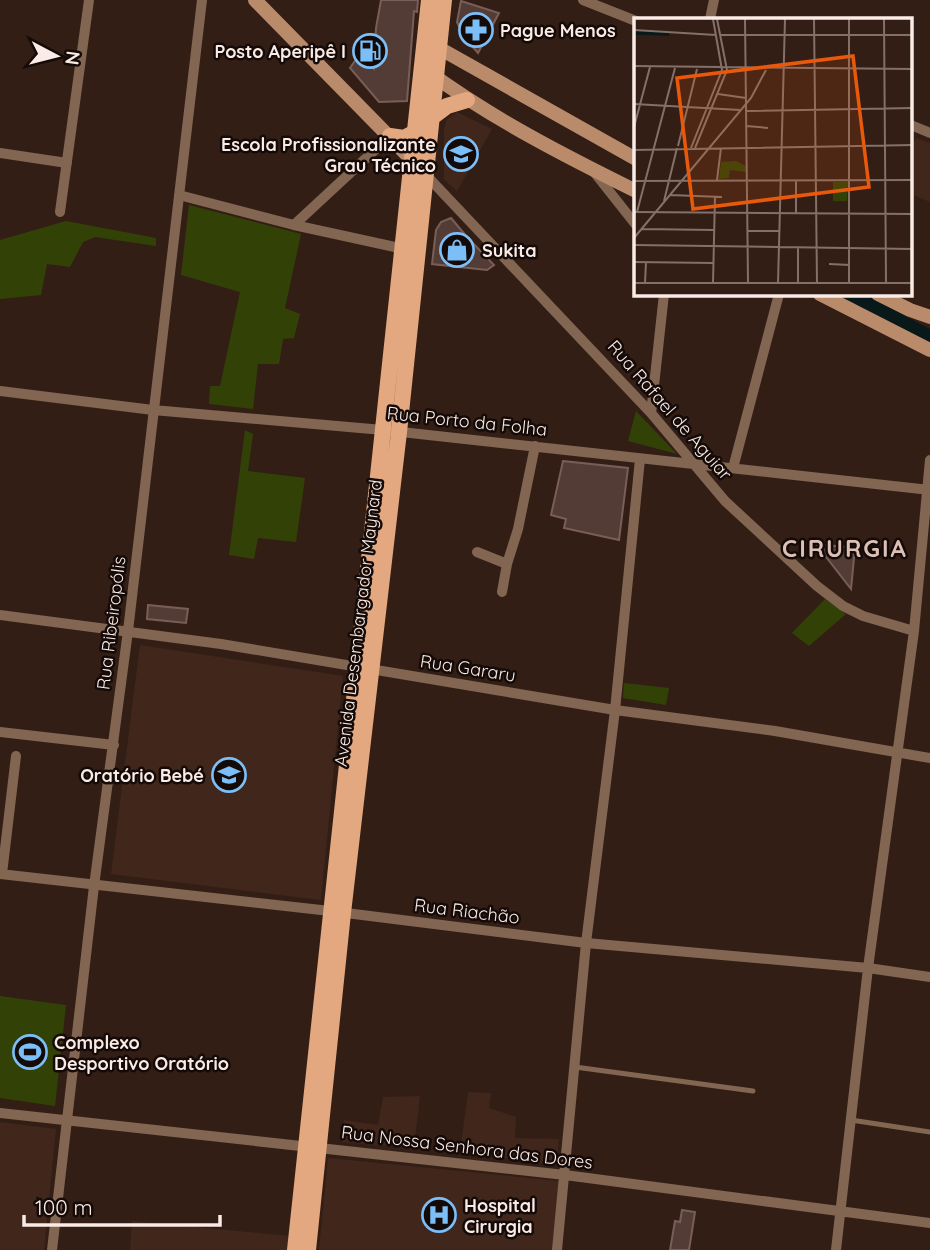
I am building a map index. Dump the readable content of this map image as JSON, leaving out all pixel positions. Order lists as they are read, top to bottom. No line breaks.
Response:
{"streets":{"main road":["Avenida Desembargador Maynard"],"street":["Rua Rafael de Aguiar","Rua Porto da Folha","Rua Ribeiropólis","Rua Gararu","Rua Riachão","Rua Nossa Senhora das Dores"]},"crossings":[["Rua Rafael de Aguiar","Rua Porto da Folha"],["Rua Rafael de Aguiar","Avenida Desembargador Maynard"],["Rua Porto da Folha","Rua Ribeiropólis"],["Rua Porto da Folha","Avenida Desembargador Maynard"],["Rua Ribeiropólis","Rua Gararu"],["Rua Ribeiropólis","Rua Riachão"],["Rua Ribeiropólis","Rua Nossa Senhora das Dores"],["Avenida Desembargador Maynard","Rua Gararu"],["Avenida Desembargador Maynard","Rua Riachão"],["Avenida Desembargador Maynard","Rua Nossa Senhora das Dores"]],"districts":["CIRURGIA"],"places":{"pharmacy":["Pague Menos"],"fuel station":["Posto Aperipê I"],"school or university":["Escola Profissionalizante Grau Técnico","Oratório Bebé"],"shop":["Sukita"],"sports":["Complexo Desportivo Oratório"],"hospital":["Hospital Cirurgia"]},"scale_bar":"100 m","north":"right"}
